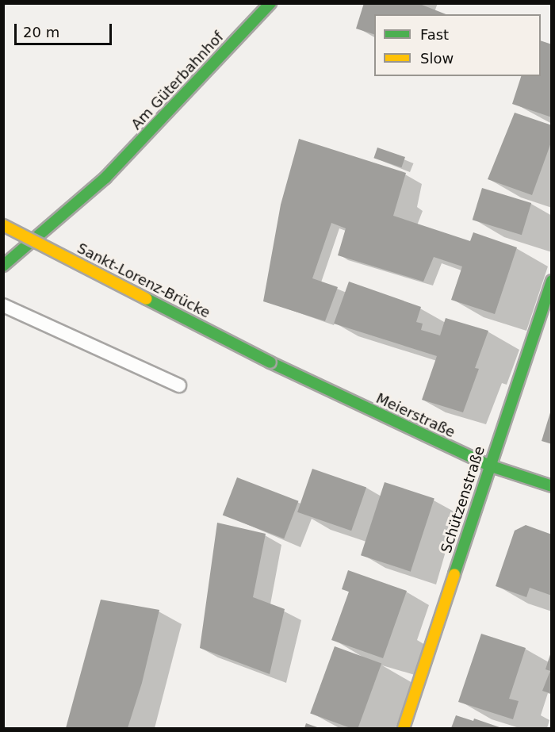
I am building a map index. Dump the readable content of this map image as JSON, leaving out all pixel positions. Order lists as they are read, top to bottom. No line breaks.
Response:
{"streets":{"street":["Am Güterbahnhof","Sankt-Lorenz-Brücke","Meierstraße","Schützenstraße"]},"crossings":[["Sankt-Lorenz-Brücke","Meierstraße"],["Meierstraße","Schützenstraße"]],"legend":["Fast","Slow"],"scale_bar":"20 m"}
